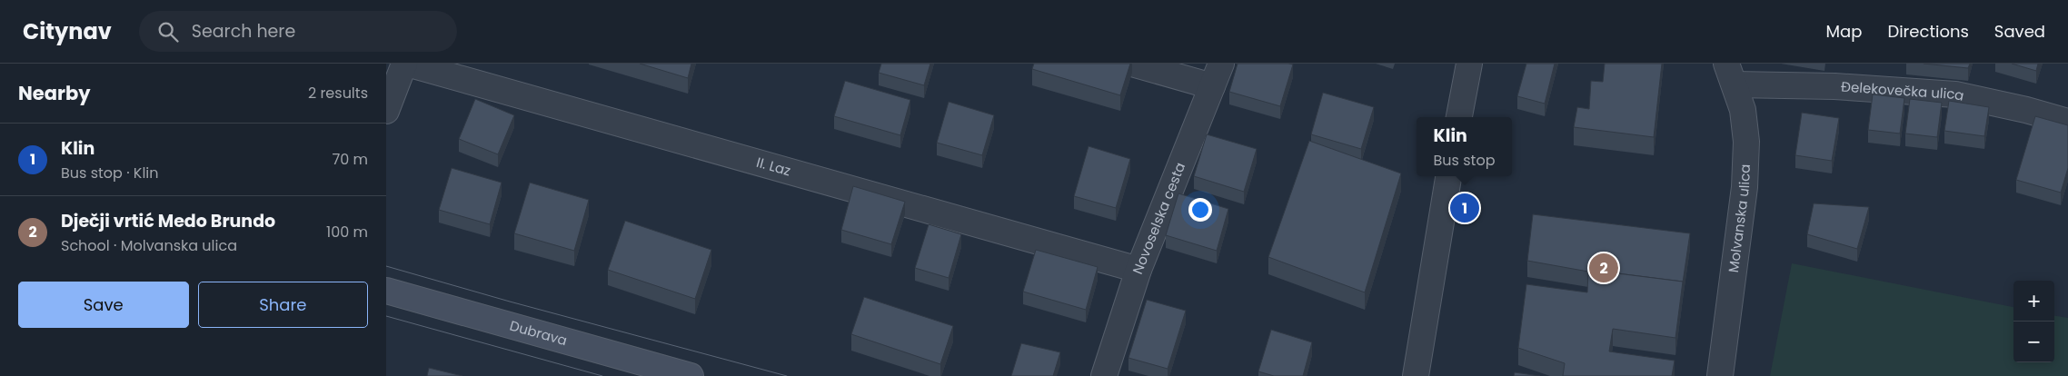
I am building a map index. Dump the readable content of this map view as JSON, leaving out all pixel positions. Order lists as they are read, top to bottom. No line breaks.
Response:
{"streets":{"main road":["Dubrava"],"street":["Đelekovečka ulica","II. Laz","Novoselska cesta","Molvanska ulica"]},"crossings":[["Đelekovečka ulica","Molvanska ulica"],["II. Laz","Novoselska cesta"]],"page":{"header":"Citynav","search":"Search here","nav":["Map","Directions","Saved"],"heading":["Nearby","2 results"],"popup":["Klin","Bus stop"],"list":[{"mark":"1","name":"Klin","note":"Bus stop · Klin","value":"70 m"},{"mark":"2","name":"Dječji vrtić Medo Brundo","note":"School · Molvanska ulica","value":"100 m"}],"pins":["1","2"],"buttons":["Save","Share"],"map_buttons":["+","−"]}}
